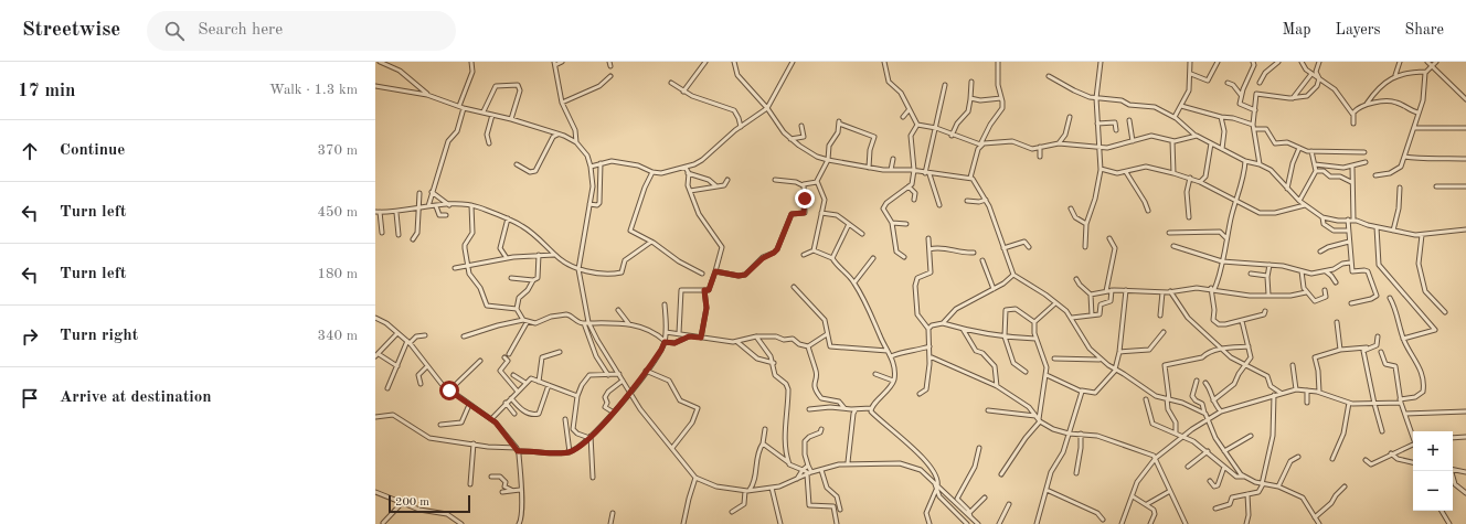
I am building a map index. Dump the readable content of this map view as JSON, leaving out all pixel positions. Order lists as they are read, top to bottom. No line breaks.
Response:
{"scale_bar":"200 m","page":{"header":"Streetwise","search":"Search here","nav":["Map","Layers","Share"],"heading":["17 min","Walk · 1.3 km"],"list":[["Continue","370 m"],["Turn left","450 m"],["Turn left","180 m"],["Turn right","340 m"],"Arrive at destination"],"map_buttons":["+","−"],"scale":"200 m"}}
